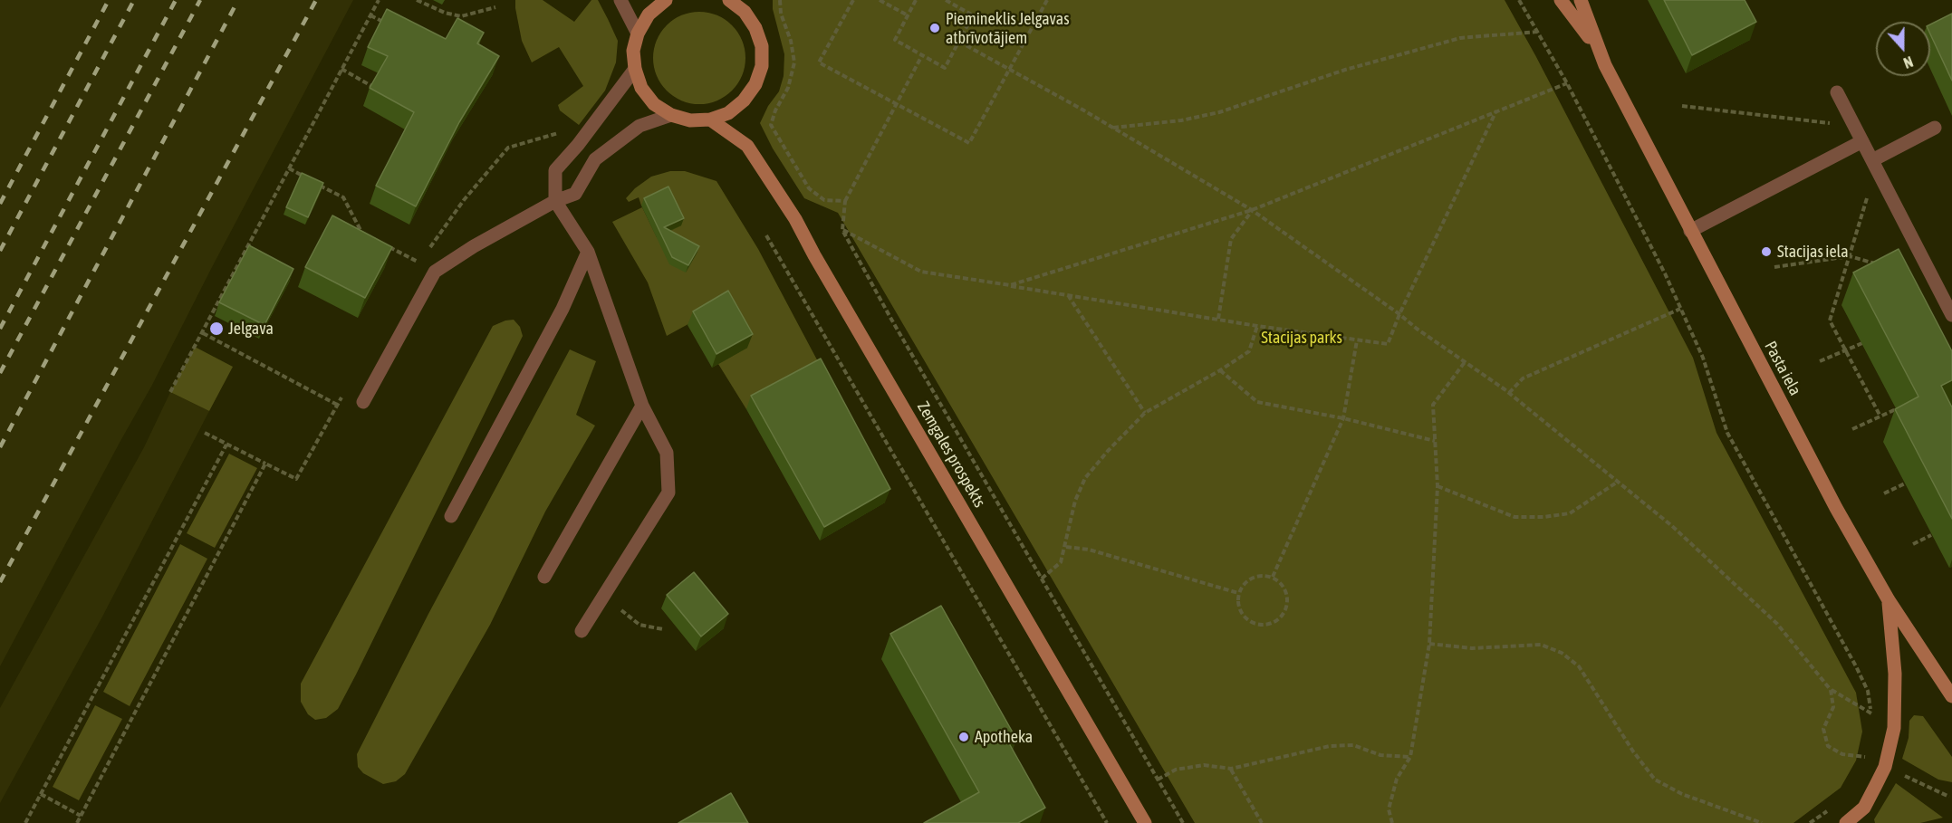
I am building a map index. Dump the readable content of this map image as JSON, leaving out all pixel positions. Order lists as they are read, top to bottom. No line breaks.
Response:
{"streets":{"street":["Pasta iela","Zemgales prospekts"]},"parks":["Stacijas parks"],"places":["Piemineklis Jelgavas atbrīvotājiem","Stacijas iela","Jelgava","Apotheka"],"north":"bottom"}
